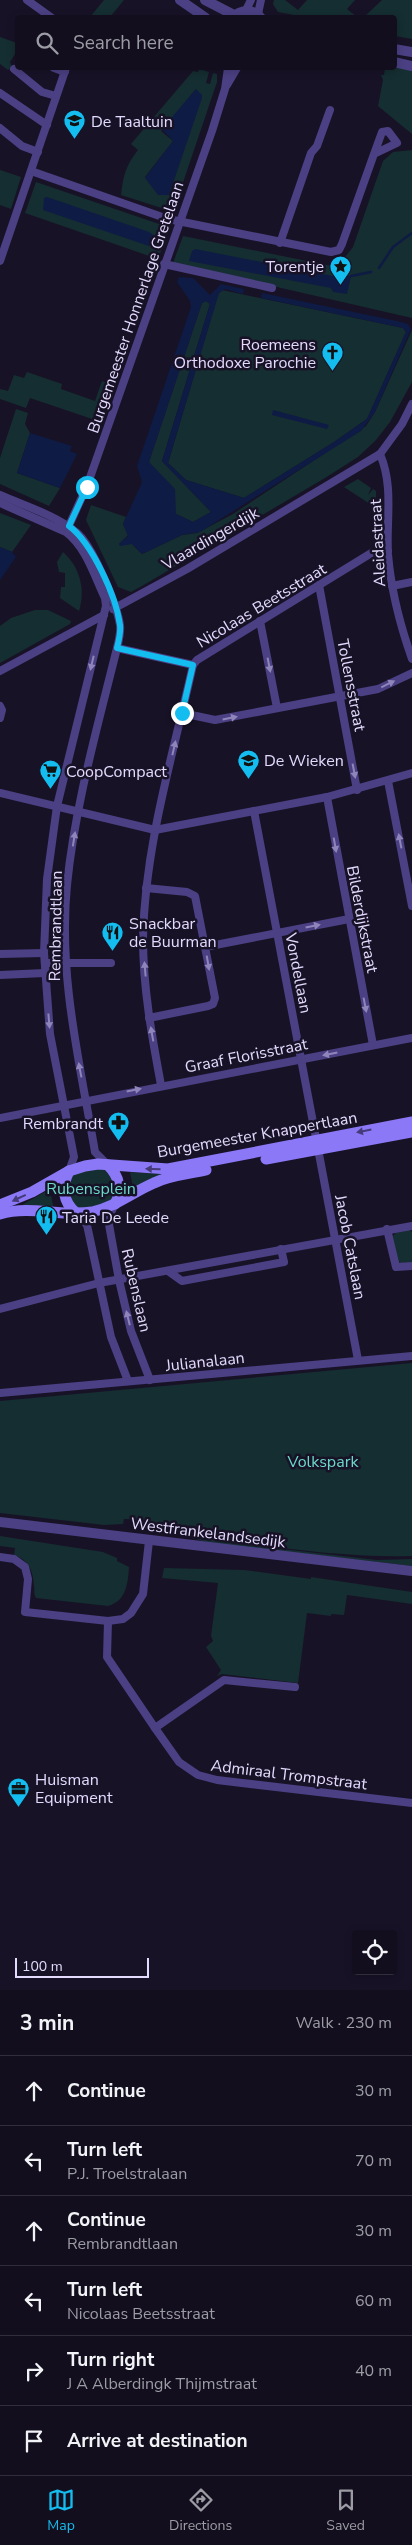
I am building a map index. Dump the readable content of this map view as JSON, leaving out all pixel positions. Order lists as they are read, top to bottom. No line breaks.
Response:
{"streets":{"main road":["Burgemeester Knappertlaan"],"street":["Burgemeester Honnerlage Gretelaan","Vlaardingerdijk","Aleidastraat","Nicolaas Beetsstraat","Tollensstraat","Bilderdijkstraat","Rembrandtlaan","Vondellaan","Graaf Florisstraat","Jacob Catslaan","Rubenslaan","Julianalaan","Westfrankelandsedijk","Admiraal Trompstraat"]},"crossings":[["Burgemeester Honnerlage Gretelaan","Rembrandtlaan"],["Vlaardingerdijk","Aleidastraat"],["Vlaardingerdijk","Rembrandtlaan"],["Aleidastraat","Nicolaas Beetsstraat"],["Nicolaas Beetsstraat","Tollensstraat"],["Nicolaas Beetsstraat","Rembrandtlaan"],["Bilderdijkstraat","Graaf Florisstraat"],["Rembrandtlaan","Graaf Florisstraat"],["Rembrandtlaan","Burgemeester Knappertlaan"],["Rembrandtlaan","Rubenslaan"],["Vondellaan","Graaf Florisstraat"],["Vondellaan","Burgemeester Knappertlaan"],["Vondellaan","Jacob Catslaan"],["Burgemeester Knappertlaan","Jacob Catslaan"],["Burgemeester Knappertlaan","Rubenslaan"],["Jacob Catslaan","Julianalaan"],["Rubenslaan","Julianalaan"]],"one_way":["Tollensstraat"],"parks":["Rubensplein","Volkspark"],"places":{"school or university":["De Taaltuin","De Wieken"],"place":["Torentje"],"church":["Roemeens Orthodoxe Parochie"],"supermarket":["CoopCompact"],"restaurant":["Snackbar de Buurman","Taria De Leede"],"pharmacy":["Rembrandt"],"office":["Huisman Equipment"]},"scale_bar":"100 m","page":{"search":"Search here","scale":"100 m","heading":["3 min","Walk · 230 m"],"list":[["Continue","30 m"],["Turn left","P.J. Troelstralaan","70 m"],["Continue","Rembrandtlaan","30 m"],["Turn left","Nicolaas Beetsstraat","60 m"],["Turn right","J A Alberdingk Thijmstraat","40 m"],"Arrive at destination"],"nav":["Map","Directions","Saved"]}}
